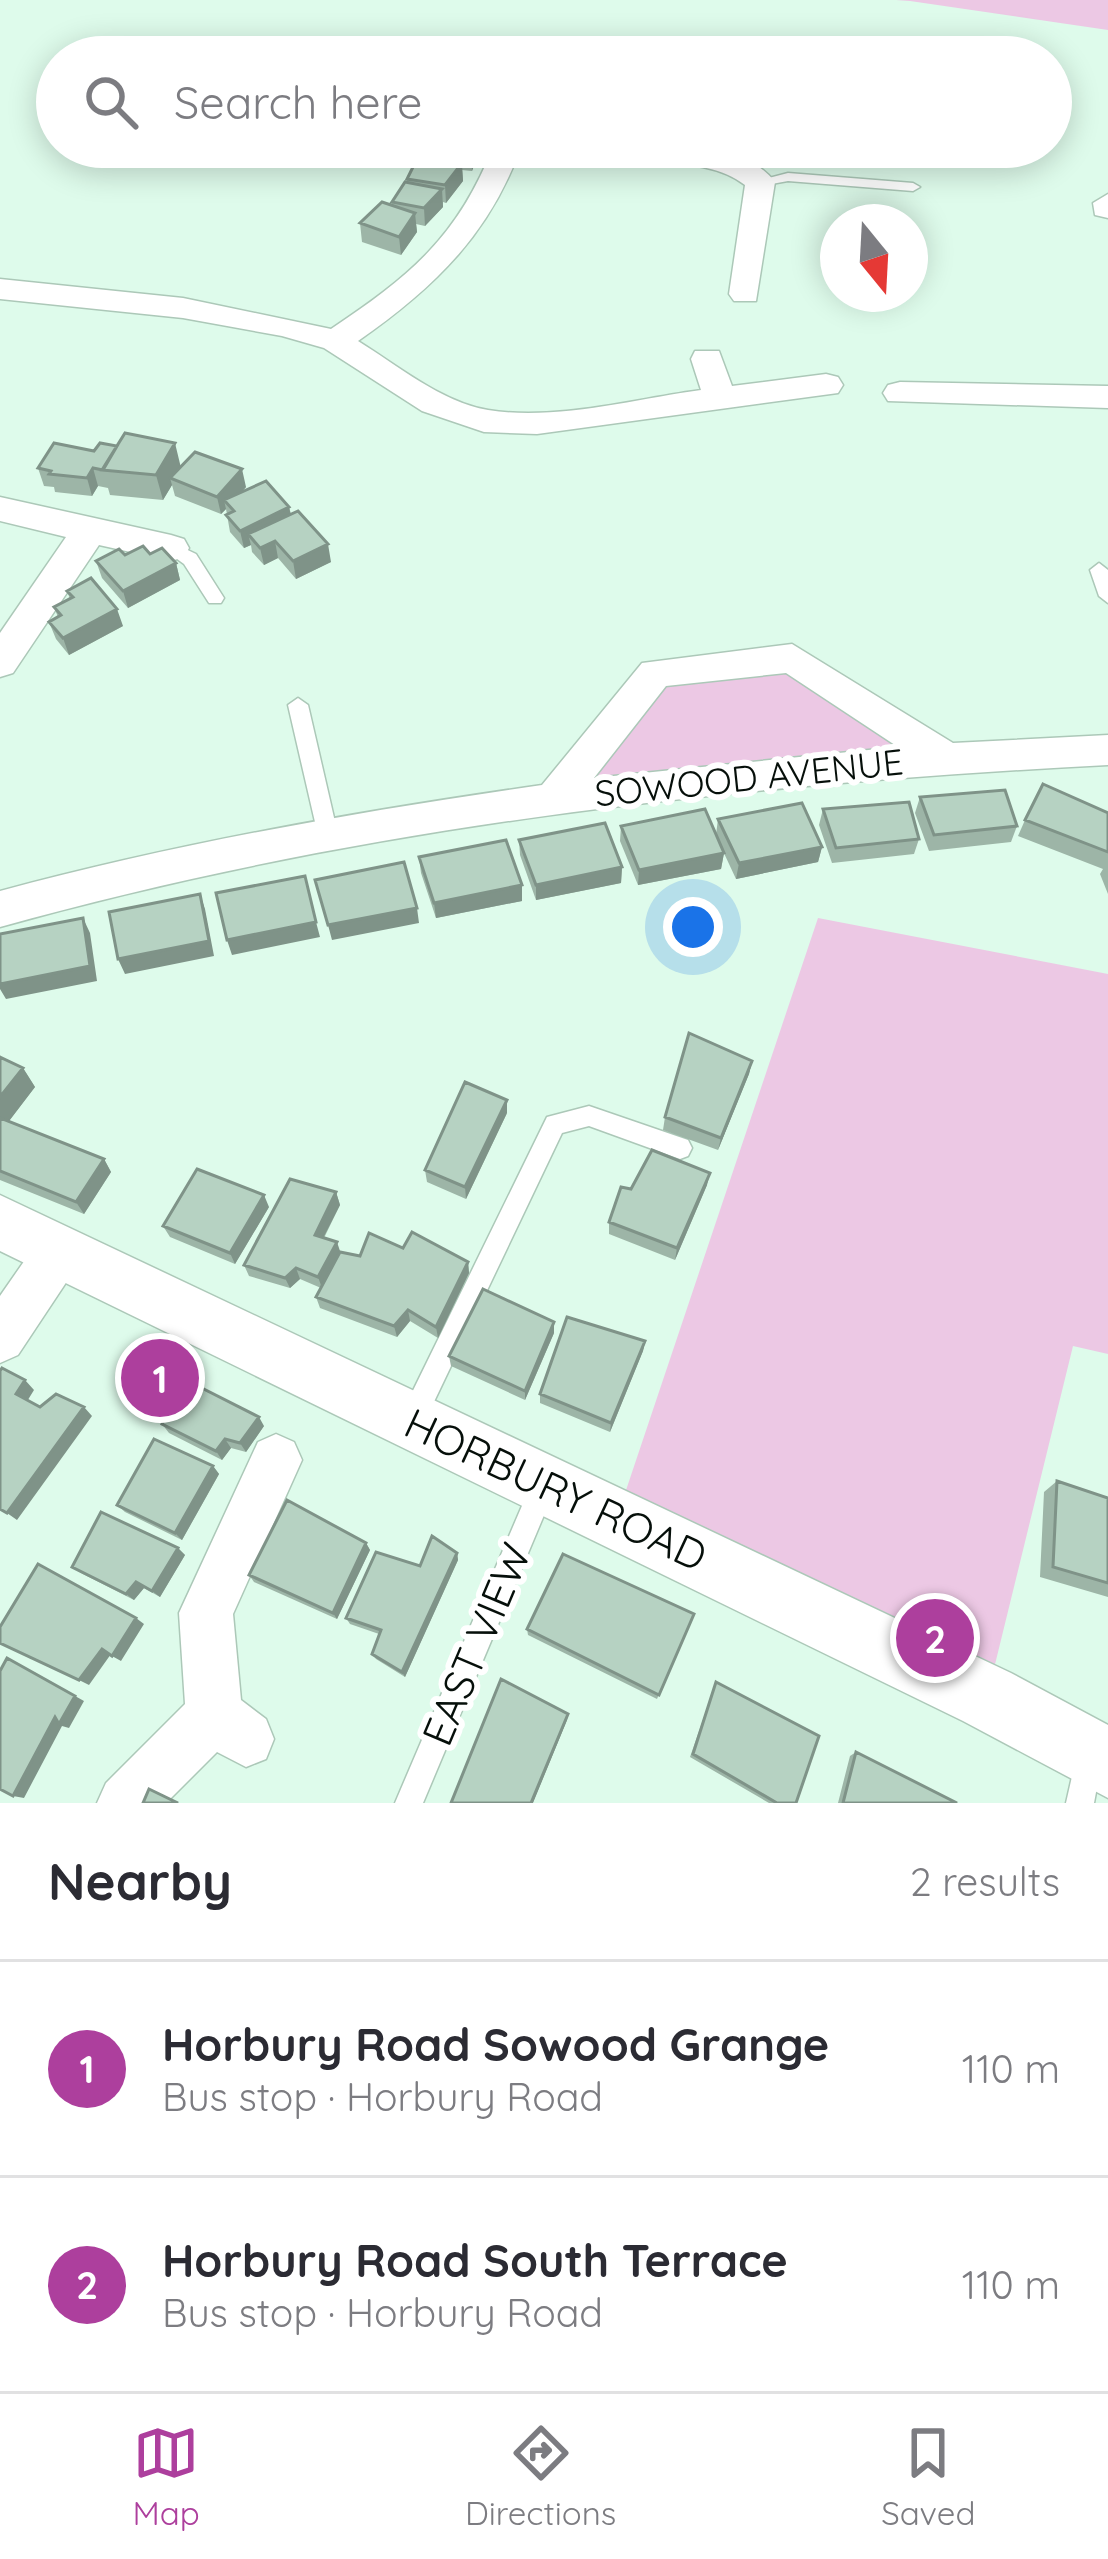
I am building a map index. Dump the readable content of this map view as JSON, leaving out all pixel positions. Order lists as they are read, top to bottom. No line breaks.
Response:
{"streets":{"street":["SOWOOD AVENUE","HORBURY ROAD"],"lane":["EAST VIEW"]},"crossings":[["HORBURY ROAD","EAST VIEW"]],"north":"bottom","page":{"search":"Search here","pins":["1","2"],"heading":["Nearby","2 results"],"list":[{"mark":"1","name":"Horbury Road Sowood Grange","note":"Bus stop · Horbury Road","value":"110 m"},{"mark":"2","name":"Horbury Road South Terrace","note":"Bus stop · Horbury Road","value":"110 m"}],"nav":["Map","Directions","Saved"]}}
